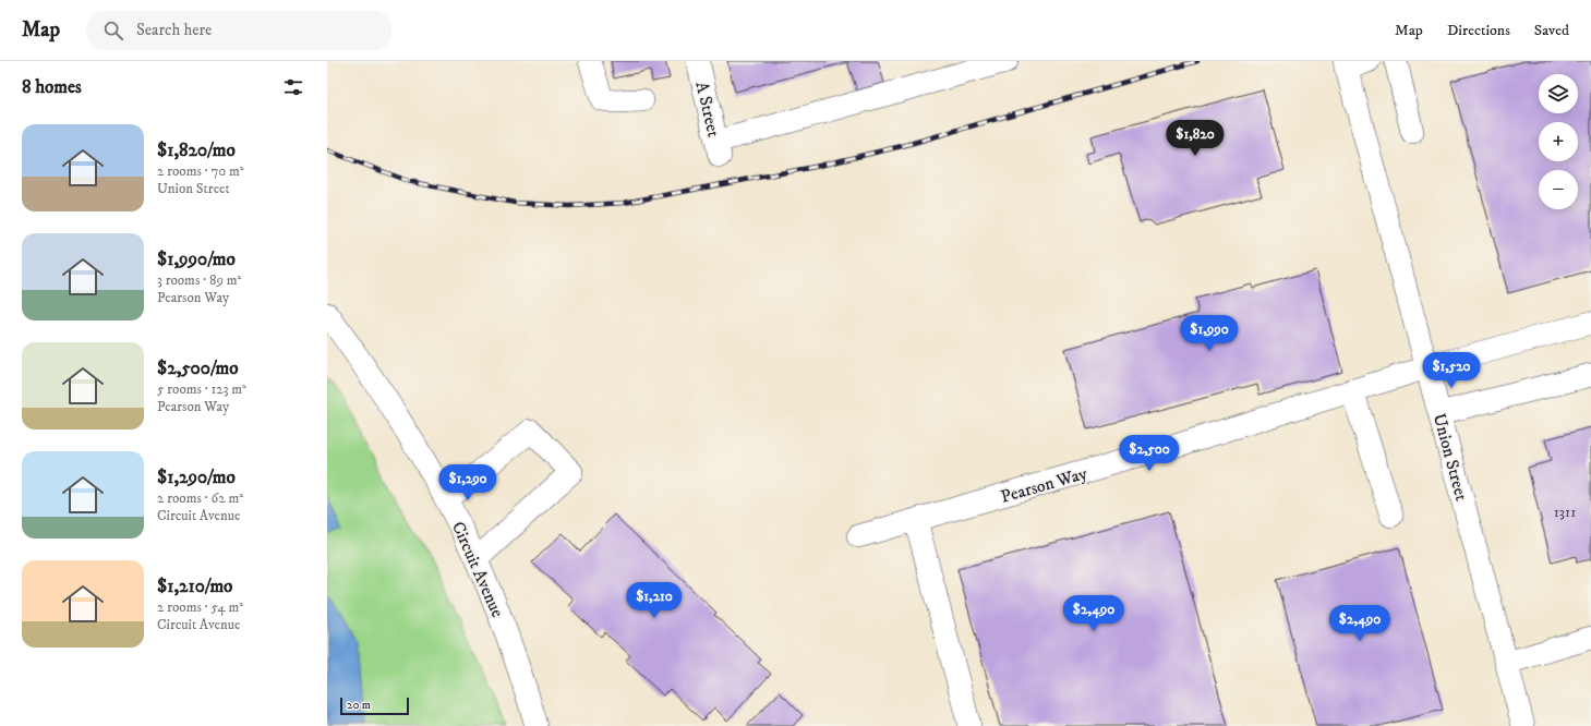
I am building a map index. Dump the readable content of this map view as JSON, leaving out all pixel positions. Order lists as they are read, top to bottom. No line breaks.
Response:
{"streets":{"street":["A Street","Union Street","Pearson Way","Circuit Avenue"]},"crossings":[["Union Street","Pearson Way"]],"house_numbers":["1311"],"scale_bar":"20 m","page":{"header":"Map","search":"Search here","nav":["Map","Directions","Saved"],"heading":"8 homes","map_buttons":["+","−"],"list":[{"name":"$1,820/mo","note":"2 rooms · 70 m² · Union Street"},{"name":"$1,990/mo","note":"3 rooms · 89 m² · Pearson Way"},{"name":"$2,500/mo","note":"5 rooms · 123 m² · Pearson Way"},{"name":"$1,290/mo","note":"2 rooms · 62 m² · Circuit Avenue"},{"name":"$1,210/mo","note":"2 rooms · 54 m² · Circuit Avenue"}],"price":["$1,820","$1,990","$1,520","$2,500","$1,290","$1,210","$2,490","$2,490"],"scale":"20 m"}}
